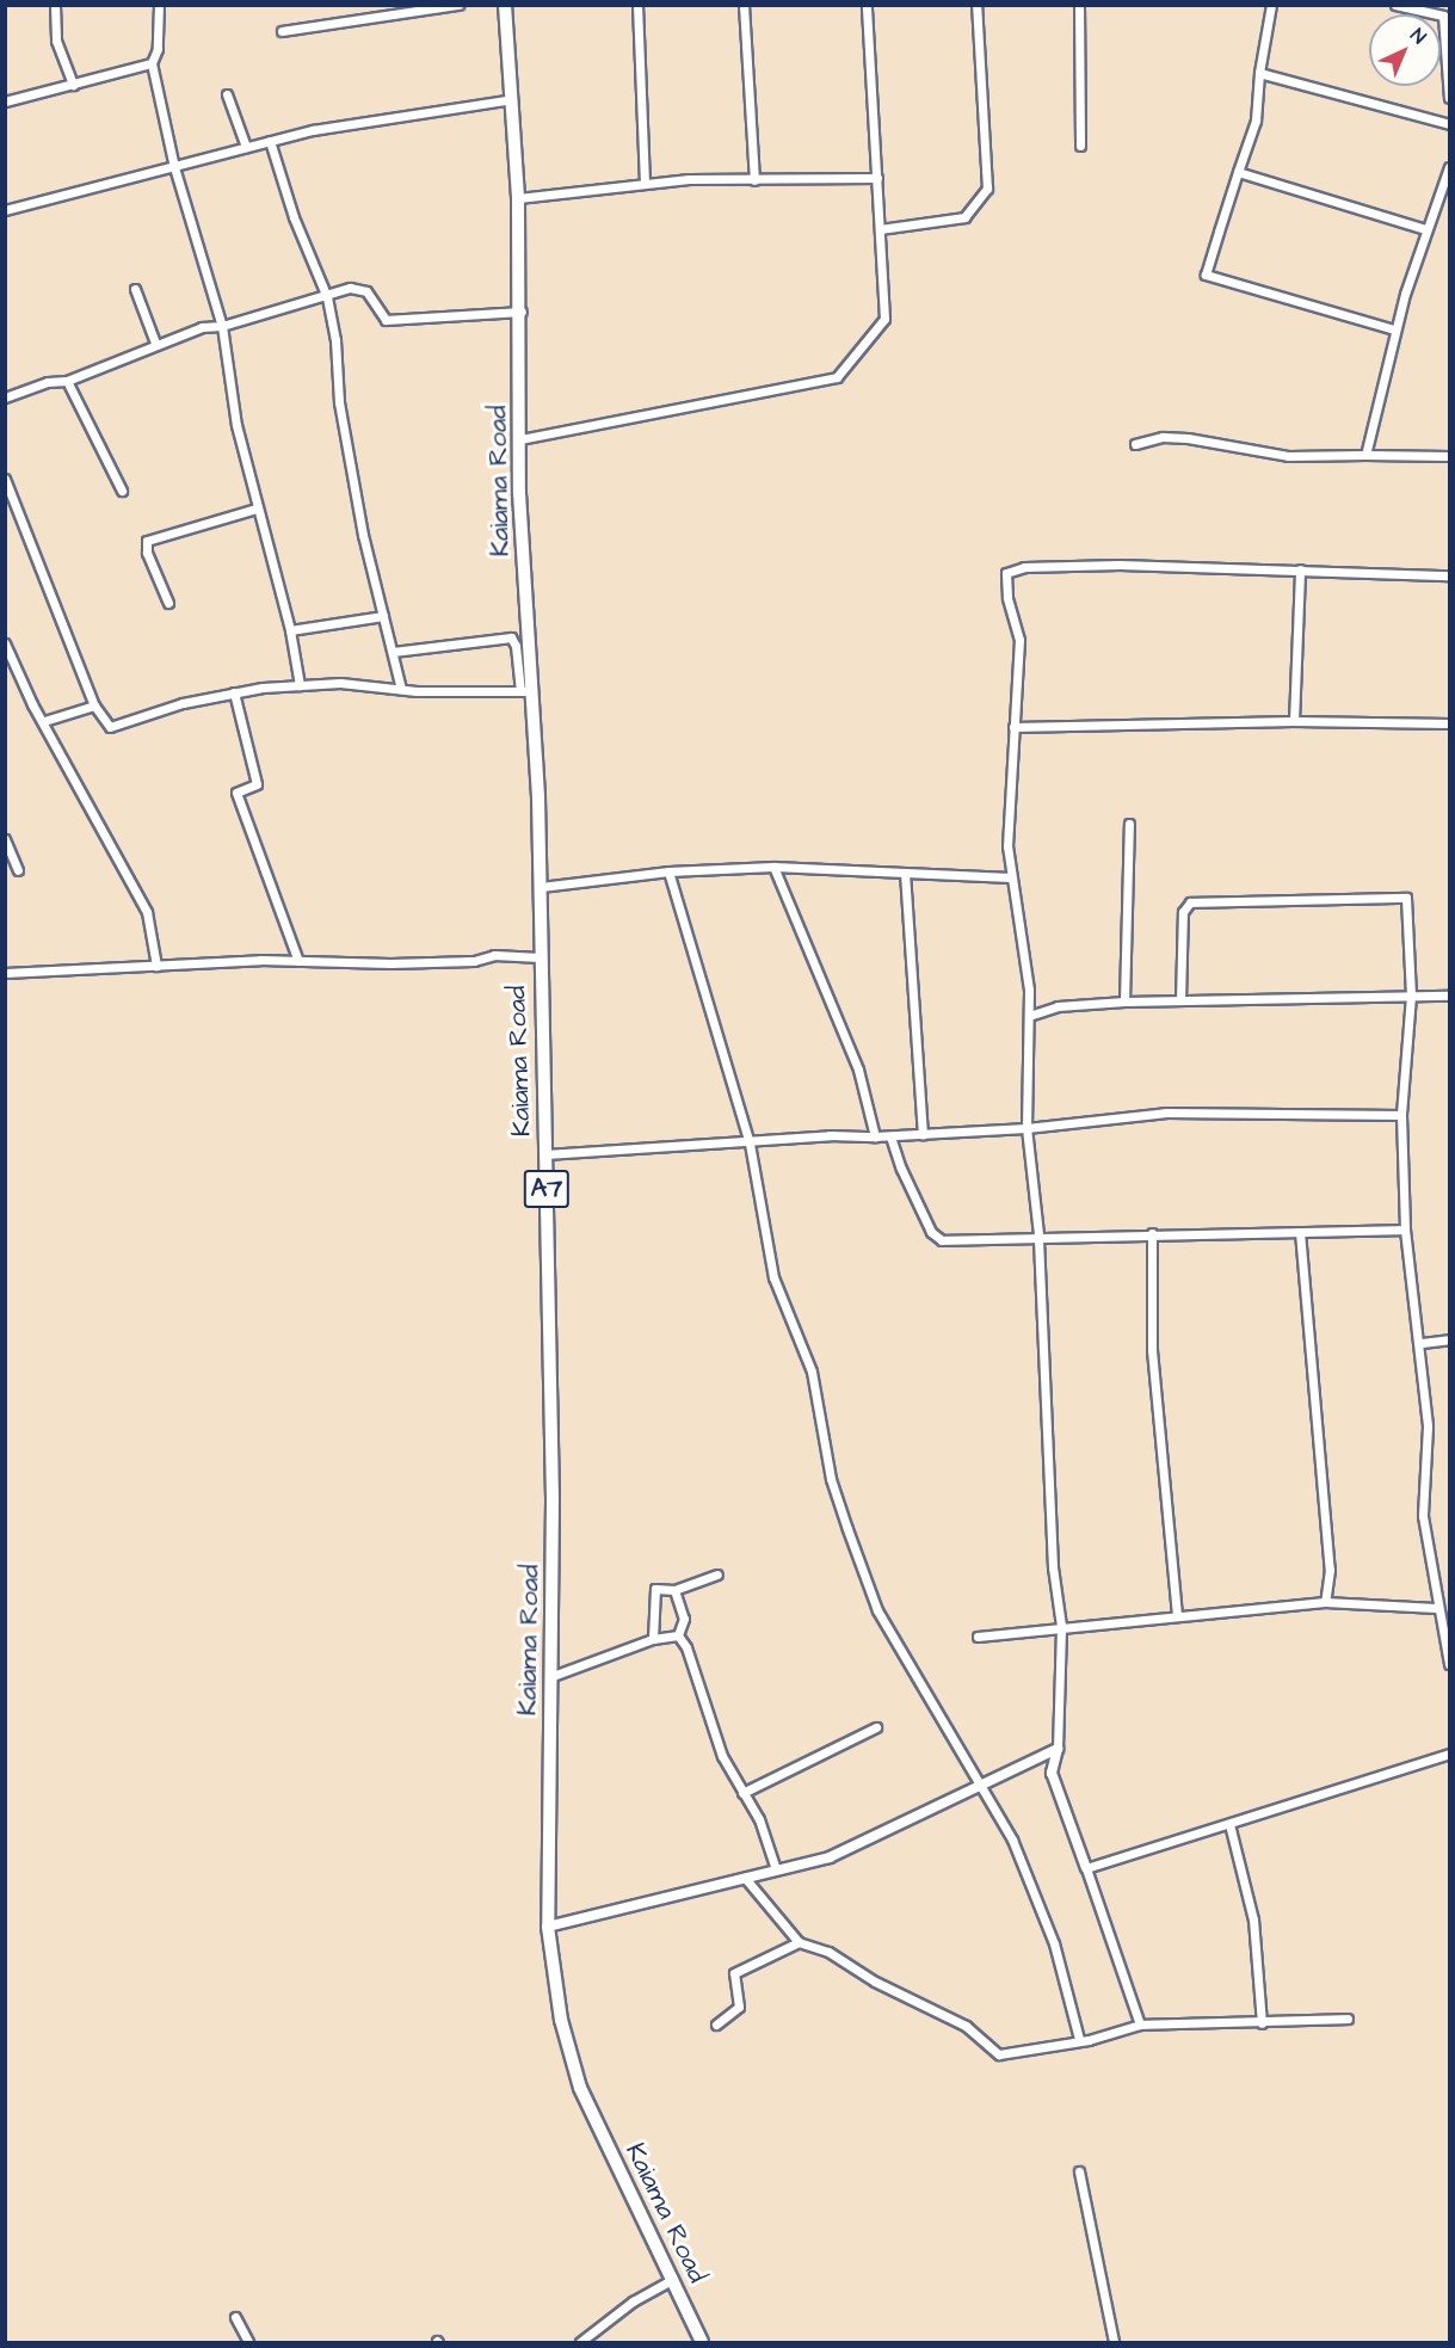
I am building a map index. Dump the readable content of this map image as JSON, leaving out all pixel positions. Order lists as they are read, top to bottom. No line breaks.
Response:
{"streets":{"highway":["Kaiama Road","A7"]},"north":"top right"}
